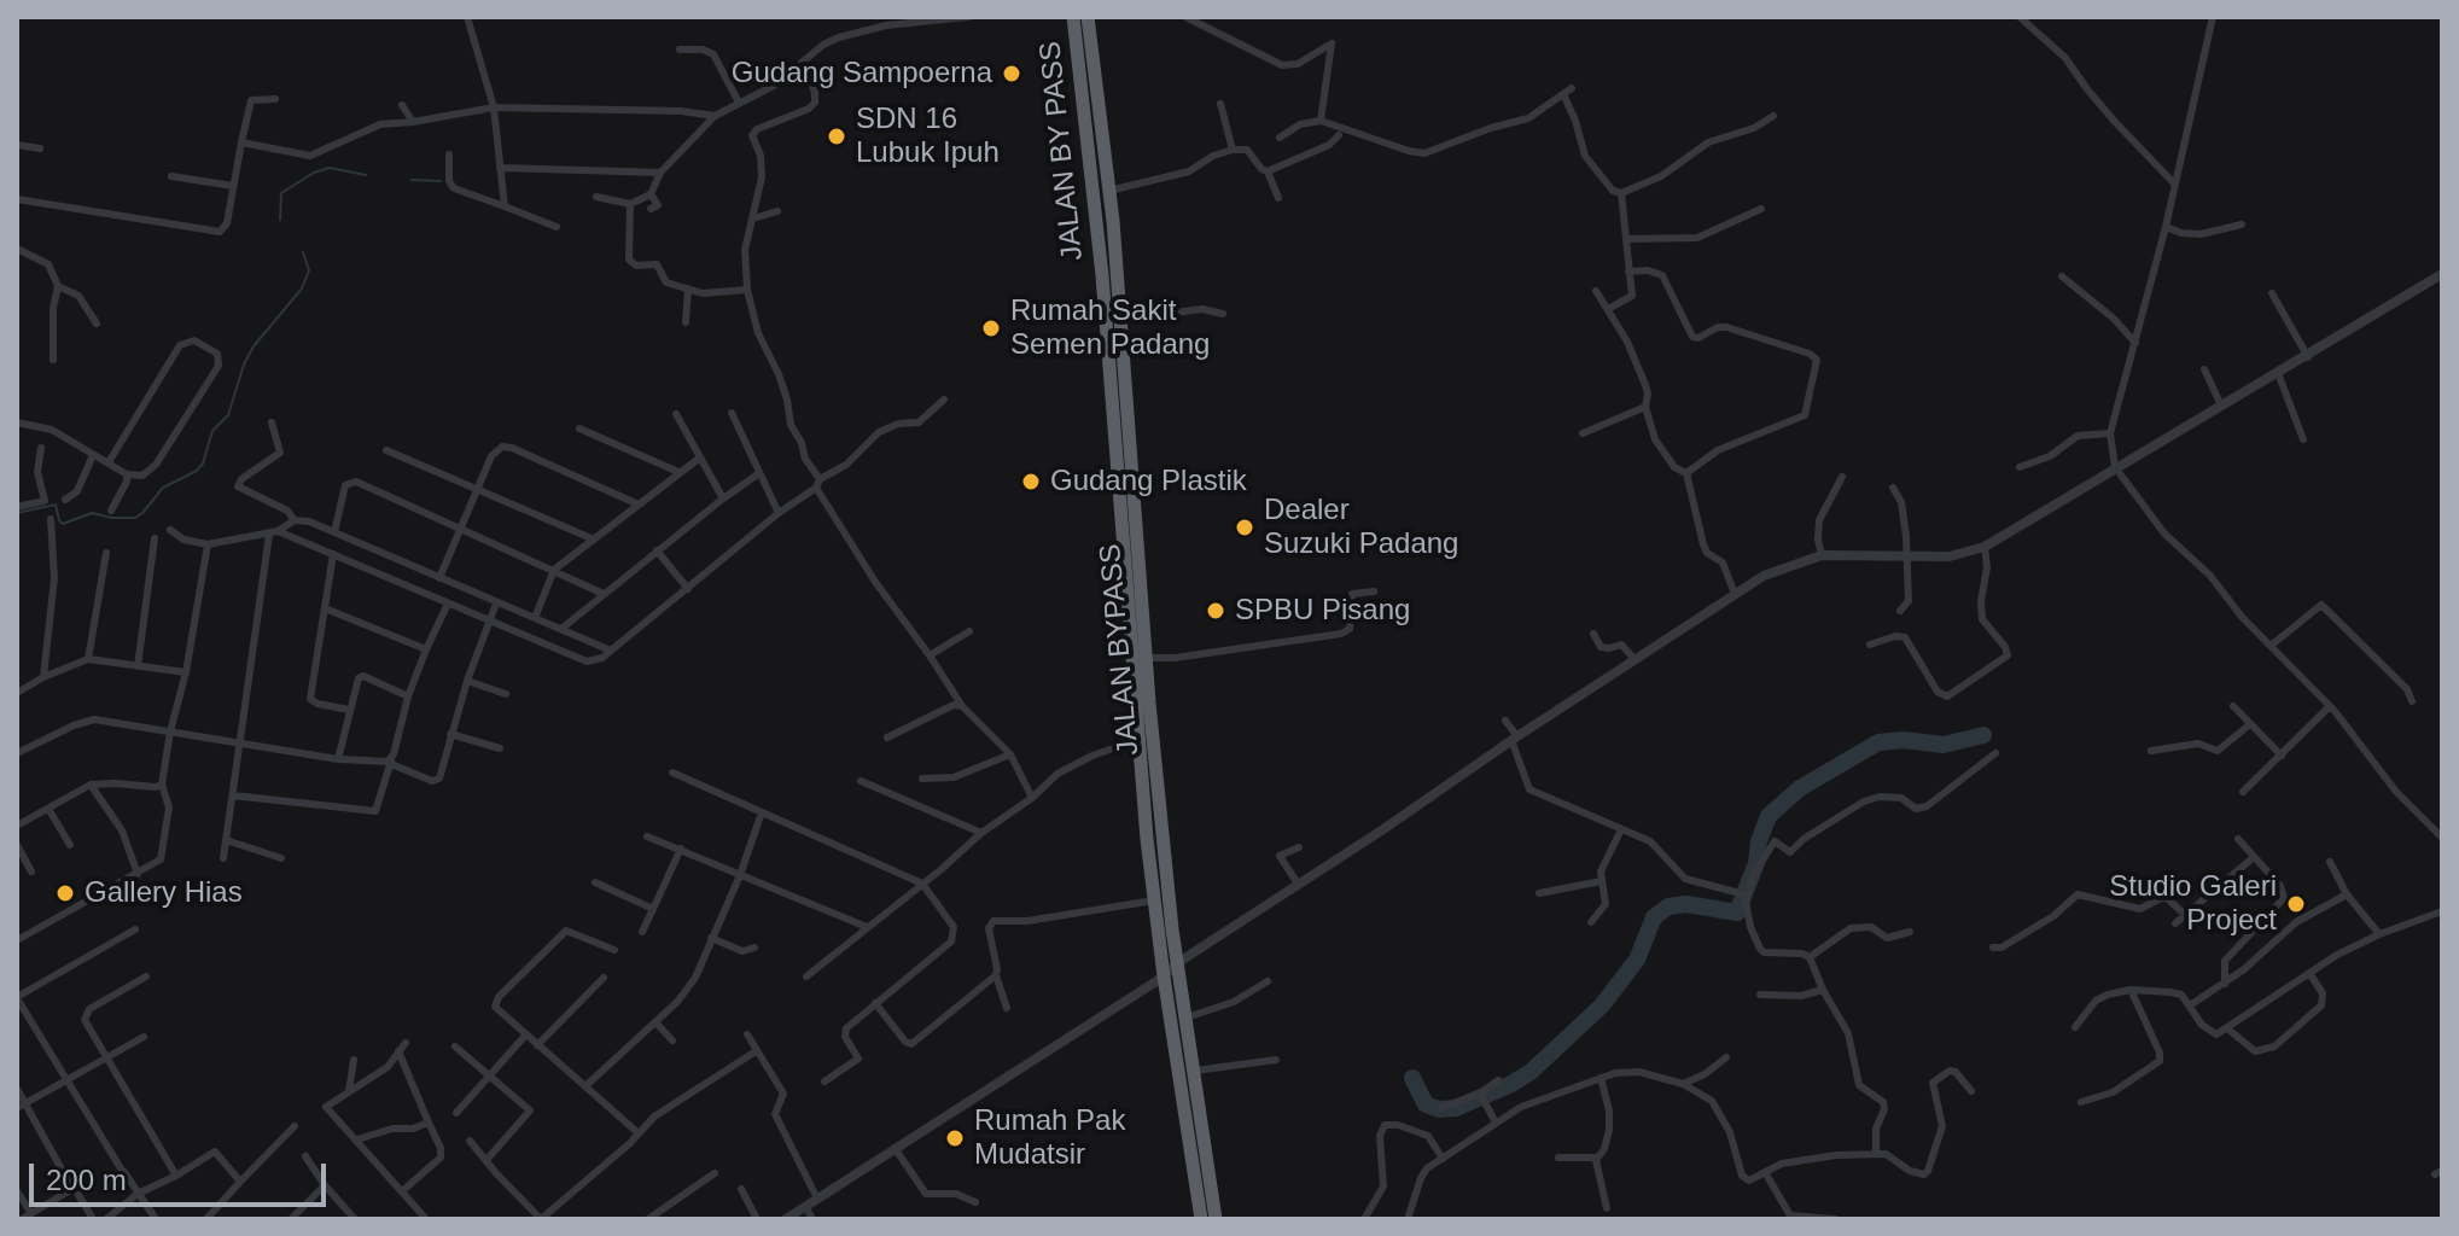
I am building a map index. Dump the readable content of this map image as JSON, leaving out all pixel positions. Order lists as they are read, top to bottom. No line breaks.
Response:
{"streets":{"highway":["JALAN BY PASS","JALAN BYPASS"]},"crossings":[["JALAN BY PASS","JALAN BYPASS"]],"places":["Gudang Sampoerna","SDN 16 Lubuk Ipuh","Rumah Sakit Semen Padang","Gudang Plastik","Dealer Suzuki Padang","SPBU Pisang","Gallery Hias","Studio Galeri Project","Rumah Pak Mudatsir"],"scale_bar":"200 m"}
